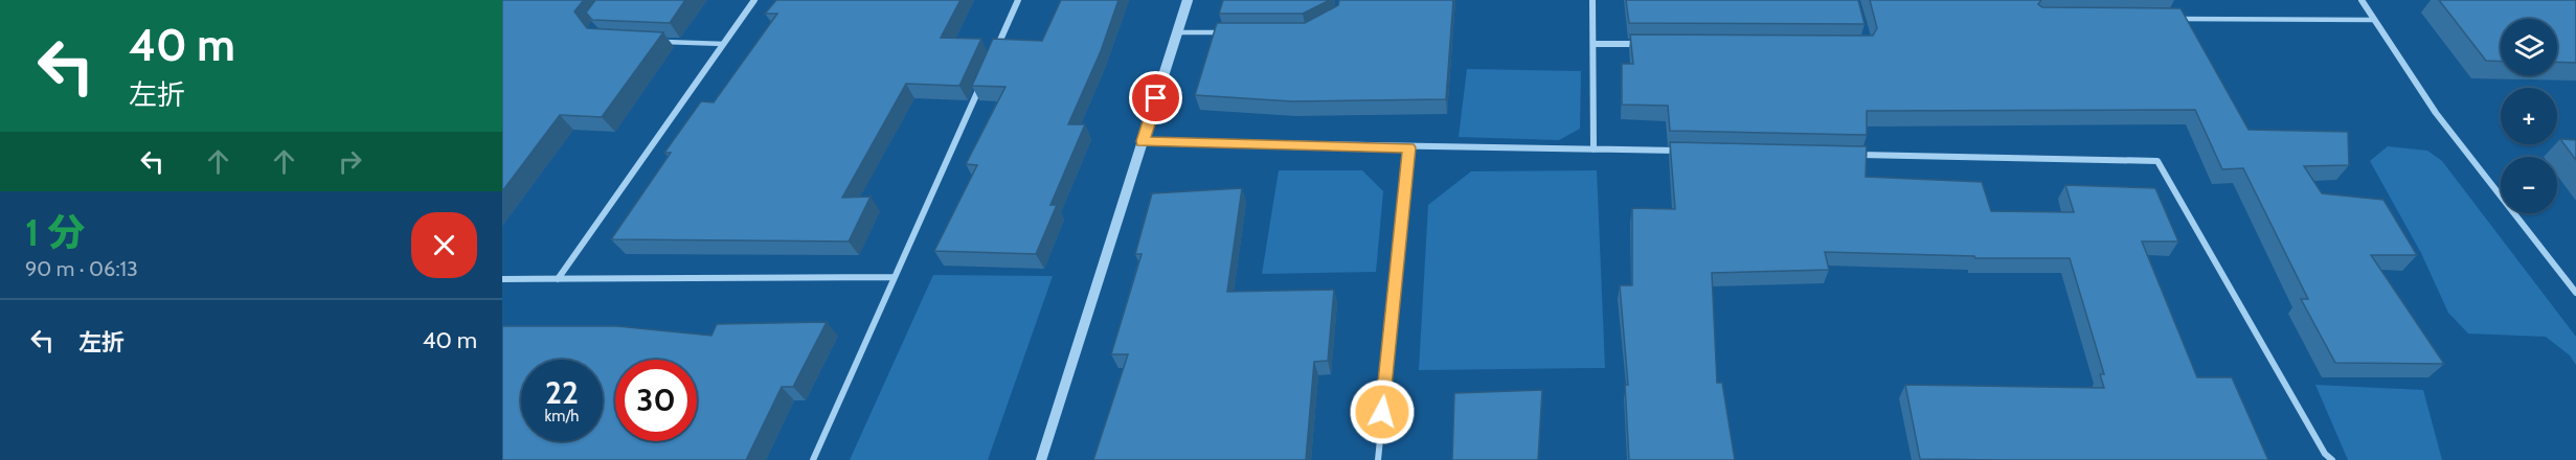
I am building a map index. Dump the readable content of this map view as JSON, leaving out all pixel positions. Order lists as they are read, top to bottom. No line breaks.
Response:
{"page":{"turn":["40 m","左折"],"map_buttons":["+","−"],"heading":["1 分","90 m · 06:13"],"list":[{"name":"左折","value":"40 m"}],"speed":"22 km/h","limit":"30"}}
